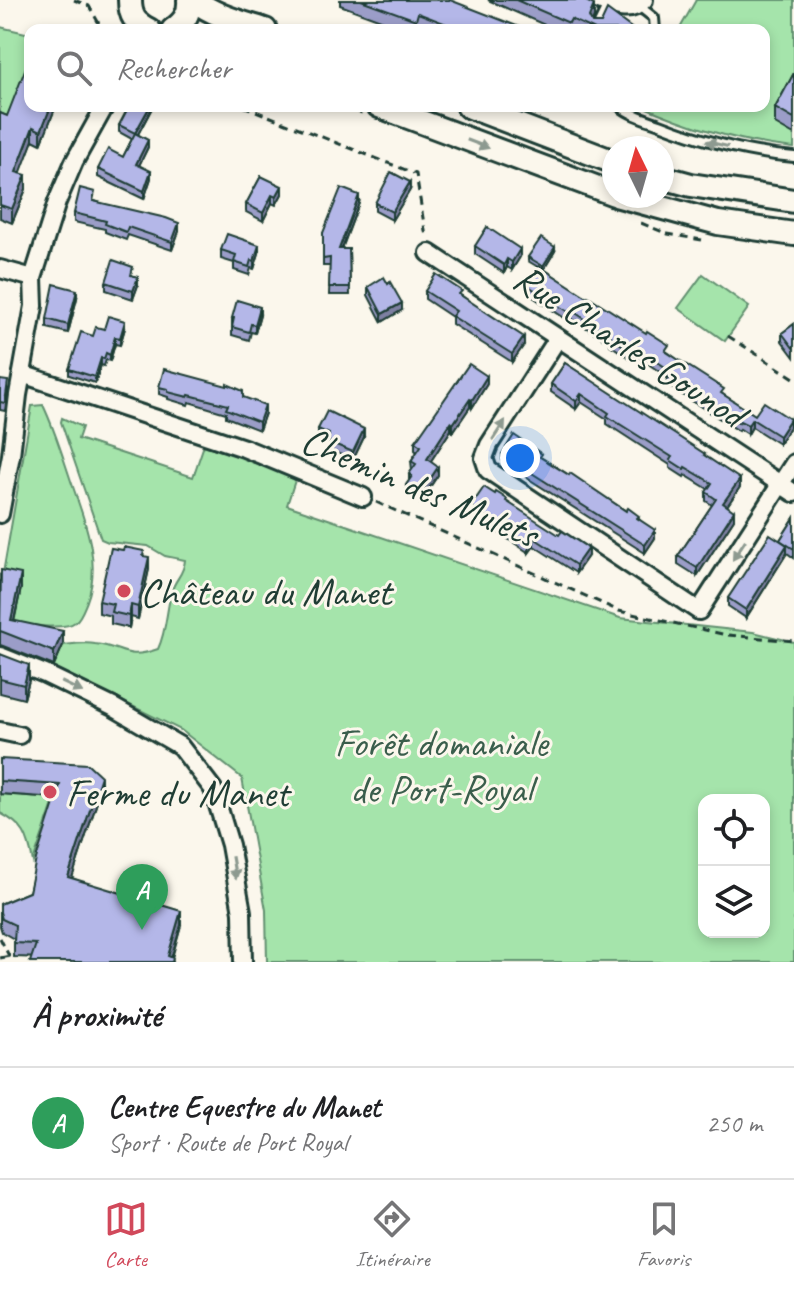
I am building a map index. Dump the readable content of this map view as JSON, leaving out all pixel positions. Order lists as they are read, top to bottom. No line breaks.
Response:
{"streets":{"street":["Rue Charles Gounod","Chemin des Mulets"]},"parks":["Forêt domaniale de Port-Royal"],"places":["Château du Manet","Ferme du Manet"],"north":"top","page":{"search":"Rechercher","pins":"A","heading":"À proximité","list":[{"mark":"A","name":"Centre Equestre du Manet","note":"Sport · Route de Port Royal","value":"250 m"}],"nav":["Carte","Itinéraire","Favoris"]}}
